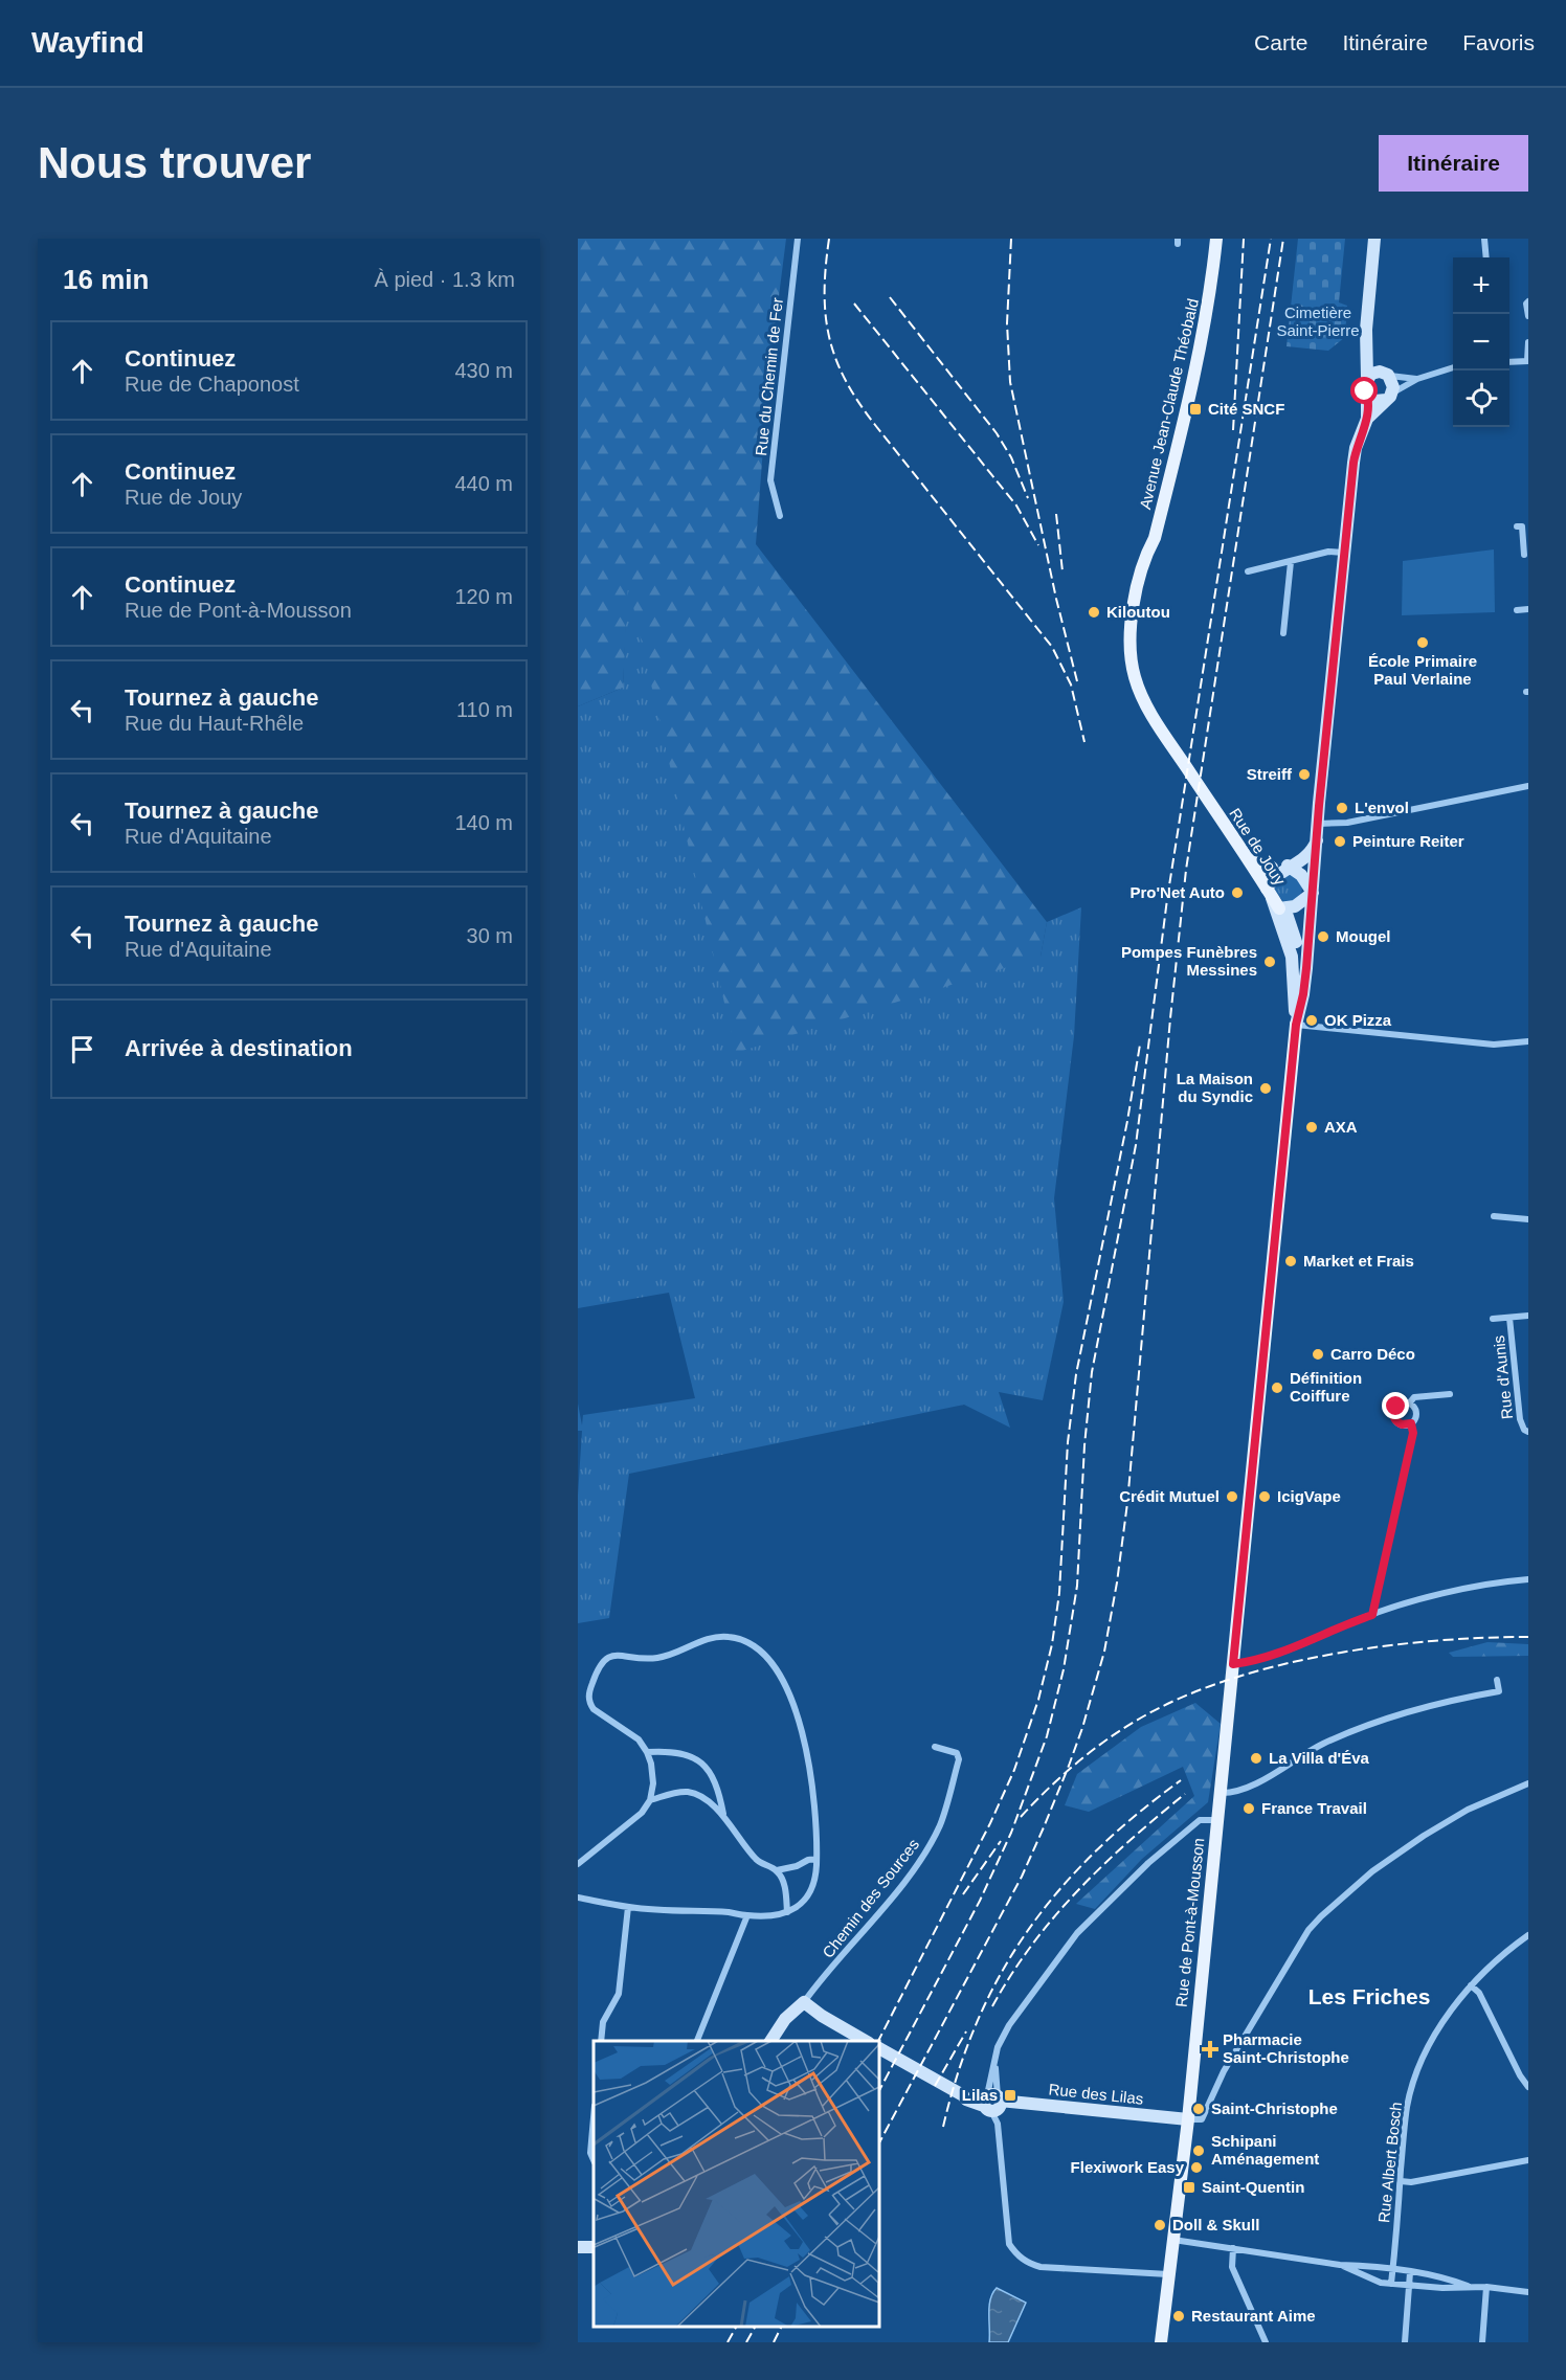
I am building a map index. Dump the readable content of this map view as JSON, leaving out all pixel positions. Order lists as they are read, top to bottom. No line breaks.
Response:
{"streets":{"main road":["Avenue Jean-Claude Théobald","Rue de Jouy","Rue de Pont-à-Mousson","Rue des Lilas"],"street":["Rue du Chemin de Fer","Rue d'Aunis","Chemin des Sources","Rue Albert Bosch"]},"crossings":[["Avenue Jean-Claude Théobald","Rue de Jouy"],["Rue de Jouy","Rue de Pont-à-Mousson"],["Rue de Pont-à-Mousson","Rue des Lilas"]],"districts":["Les Friches"],"parks":["Cimetière Saint-Pierre"],"places":{"transit":["Cité SNCF","Lilas","Saint-Quentin"],"other":["Kiloutou","École Primaire Paul Verlaine","Streiff","L'envol","Peinture Reiter","Pro'Net Auto","Mougel","Pompes Funèbres Messines","OK Pizza","La Maison du Syndic","AXA","Market et Frais","Carro Déco","Définition Coiffure","Crédit Mutuel","IcigVape","La Villa d'Éva","France Travail","Saint-Christophe","Schipani Aménagement","Flexiwork Easy","Doll & Skull","Restaurant Aime"],"health":["Pharmacie Saint-Christophe"]},"page":{"header":"Wayfind","nav":["Carte","Itinéraire","Favoris"],"buttons":"Itinéraire","title":"Nous trouver","heading":["16 min","À pied · 1.3 km"],"map_buttons":["+","−"],"list":[["Continuez","Rue de Chaponost","430 m"],["Continuez","Rue de Jouy","440 m"],["Continuez","Rue de Pont-à-Mousson","120 m"],["Tournez à gauche","Rue du Haut-Rhêle","110 m"],["Tournez à gauche","Rue d'Aquitaine","140 m"],["Tournez à gauche","Rue d'Aquitaine","30 m"],"Arrivée à destination"]}}
